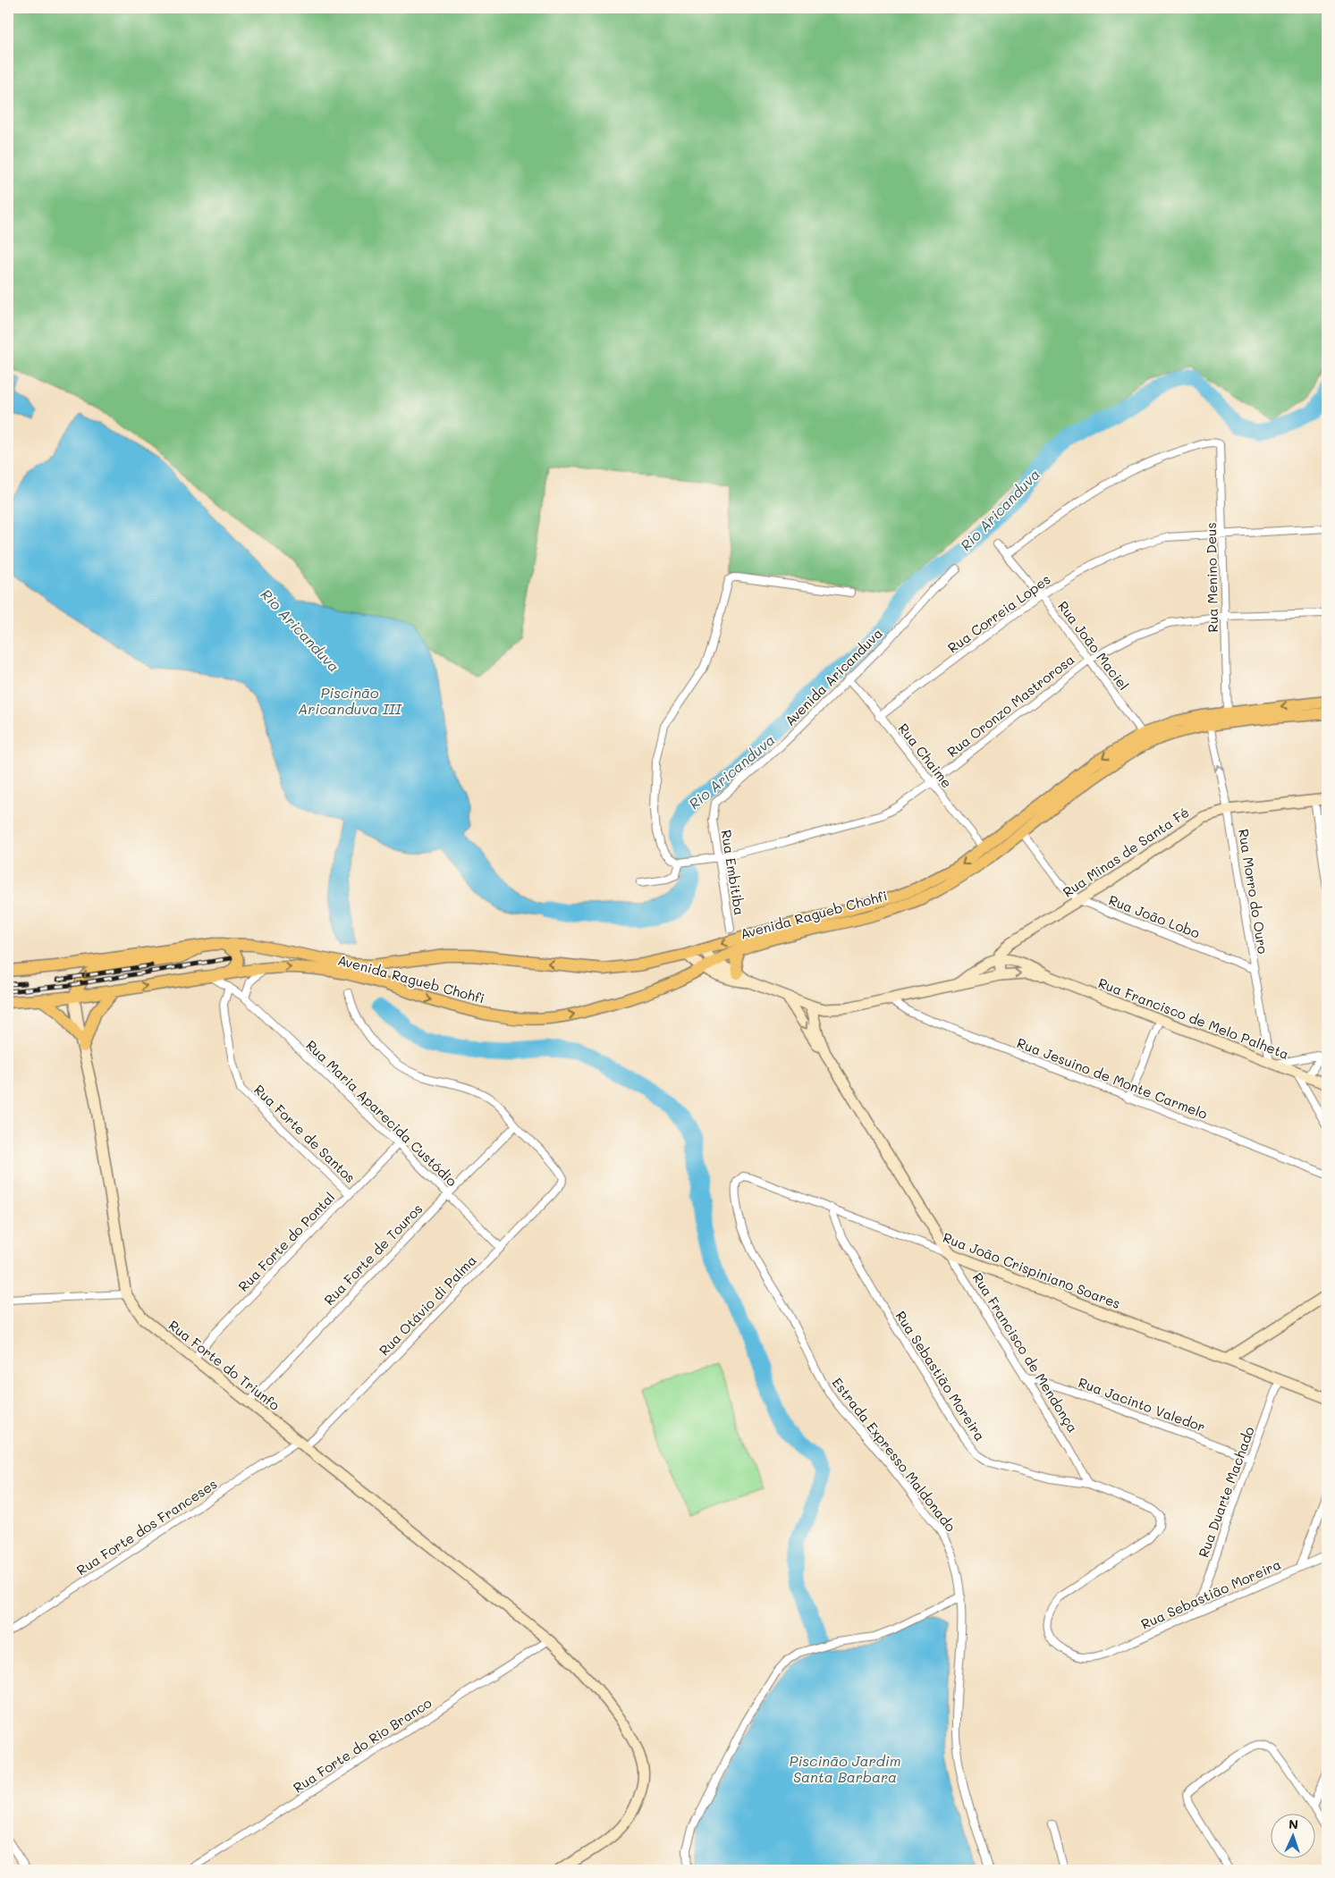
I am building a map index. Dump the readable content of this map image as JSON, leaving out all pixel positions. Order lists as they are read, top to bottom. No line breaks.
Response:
{"streets":{"main road":["Avenida Ragueb Chohfi"],"street":["Rua Menino Deus","Rua Correia Lopes","Rua João Maciel","Avenida Aricanduva","Rua Oronzo Mastrorosa","Rua Chaime","Rua Minas de Santa Fé","Rua Embitiba","Rua Morro do Ouro","Rua João Lobo","Rua Francisco de Melo Palheta","Rua Jesuino de Monte Carmelo","Rua Maria Aparecida Custódio","Rua Forte de Santos","Rua Forte do Pontal","Rua Forte de Touros","Rua João Crispiniano Soares","Rua Otávio di Palma","Rua Francisco de Mendonça","Rua Forte do Triunfo","Rua Sebastião Moreira","Rua Jacinto Valedor","Estrada Expresso Maldonado","Rua Duarte Machado","Rua Forte dos Franceses","Rua Forte do Rio Branco"]},"crossings":[["Rua Menino Deus","Rua Correia Lopes"],["Rua Menino Deus","Rua João Maciel"],["Rua Menino Deus","Rua Oronzo Mastrorosa"],["Rua Menino Deus","Avenida Ragueb Chohfi"],["Rua Correia Lopes","Rua João Maciel"],["Rua Correia Lopes","Rua Chaime"],["Rua João Maciel","Rua Oronzo Mastrorosa"],["Rua João Maciel","Avenida Ragueb Chohfi"],["Avenida Aricanduva","Rua Chaime"],["Avenida Aricanduva","Rua Embitiba"],["Rua Oronzo Mastrorosa","Rua Chaime"],["Rua Oronzo Mastrorosa","Rua Embitiba"],["Rua Chaime","Avenida Ragueb Chohfi"],["Rua Minas de Santa Fé","Rua Morro do Ouro"],["Rua Minas de Santa Fé","Rua João Lobo"],["Rua Minas de Santa Fé","Rua Francisco de Melo Palheta"],["Rua Morro do Ouro","Avenida Ragueb Chohfi"],["Rua Morro do Ouro","Rua João Lobo"],["Rua Morro do Ouro","Rua Francisco de Melo Palheta"],["Avenida Ragueb Chohfi","Rua João Lobo"],["Avenida Ragueb Chohfi","Rua Francisco de Melo Palheta"],["Avenida Ragueb Chohfi","Rua Maria Aparecida Custódio"],["Avenida Ragueb Chohfi","Rua Forte do Triunfo"],["Rua Francisco de Melo Palheta","Rua Jesuino de Monte Carmelo"],["Rua Francisco de Melo Palheta","Rua Francisco de Mendonça"],["Rua Maria Aparecida Custódio","Rua Forte de Santos"],["Rua Maria Aparecida Custódio","Rua Forte do Pontal"],["Rua Maria Aparecida Custódio","Rua Forte de Touros"],["Rua Maria Aparecida Custódio","Rua Otávio di Palma"],["Rua Forte de Santos","Rua Forte do Pontal"],["Rua Forte do Pontal","Rua Forte do Triunfo"],["Rua Forte de Touros","Rua Otávio di Palma"],["Rua Forte de Touros","Rua Forte do Triunfo"],["Rua João Crispiniano Soares","Rua Francisco de Mendonça"],["Rua João Crispiniano Soares","Rua Sebastião Moreira"],["Rua João Crispiniano Soares","Estrada Expresso Maldonado"],["Rua João Crispiniano Soares","Rua Duarte Machado"],["Rua Otávio di Palma","Rua Forte do Triunfo"],["Rua Otávio di Palma","Rua Forte dos Franceses"],["Rua Francisco de Mendonça","Rua Sebastião Moreira"],["Rua Francisco de Mendonça","Rua Jacinto Valedor"],["Rua Forte do Triunfo","Rua Forte dos Franceses"],["Rua Forte do Triunfo","Rua Forte do Rio Branco"],["Rua Sebastião Moreira","Rua Duarte Machado"],["Rua Jacinto Valedor","Rua Duarte Machado"]],"water":["Rio Aricanduva","Piscinão Aricanduva III","Piscinão Jardim Santa Barbara"],"north":"top"}
